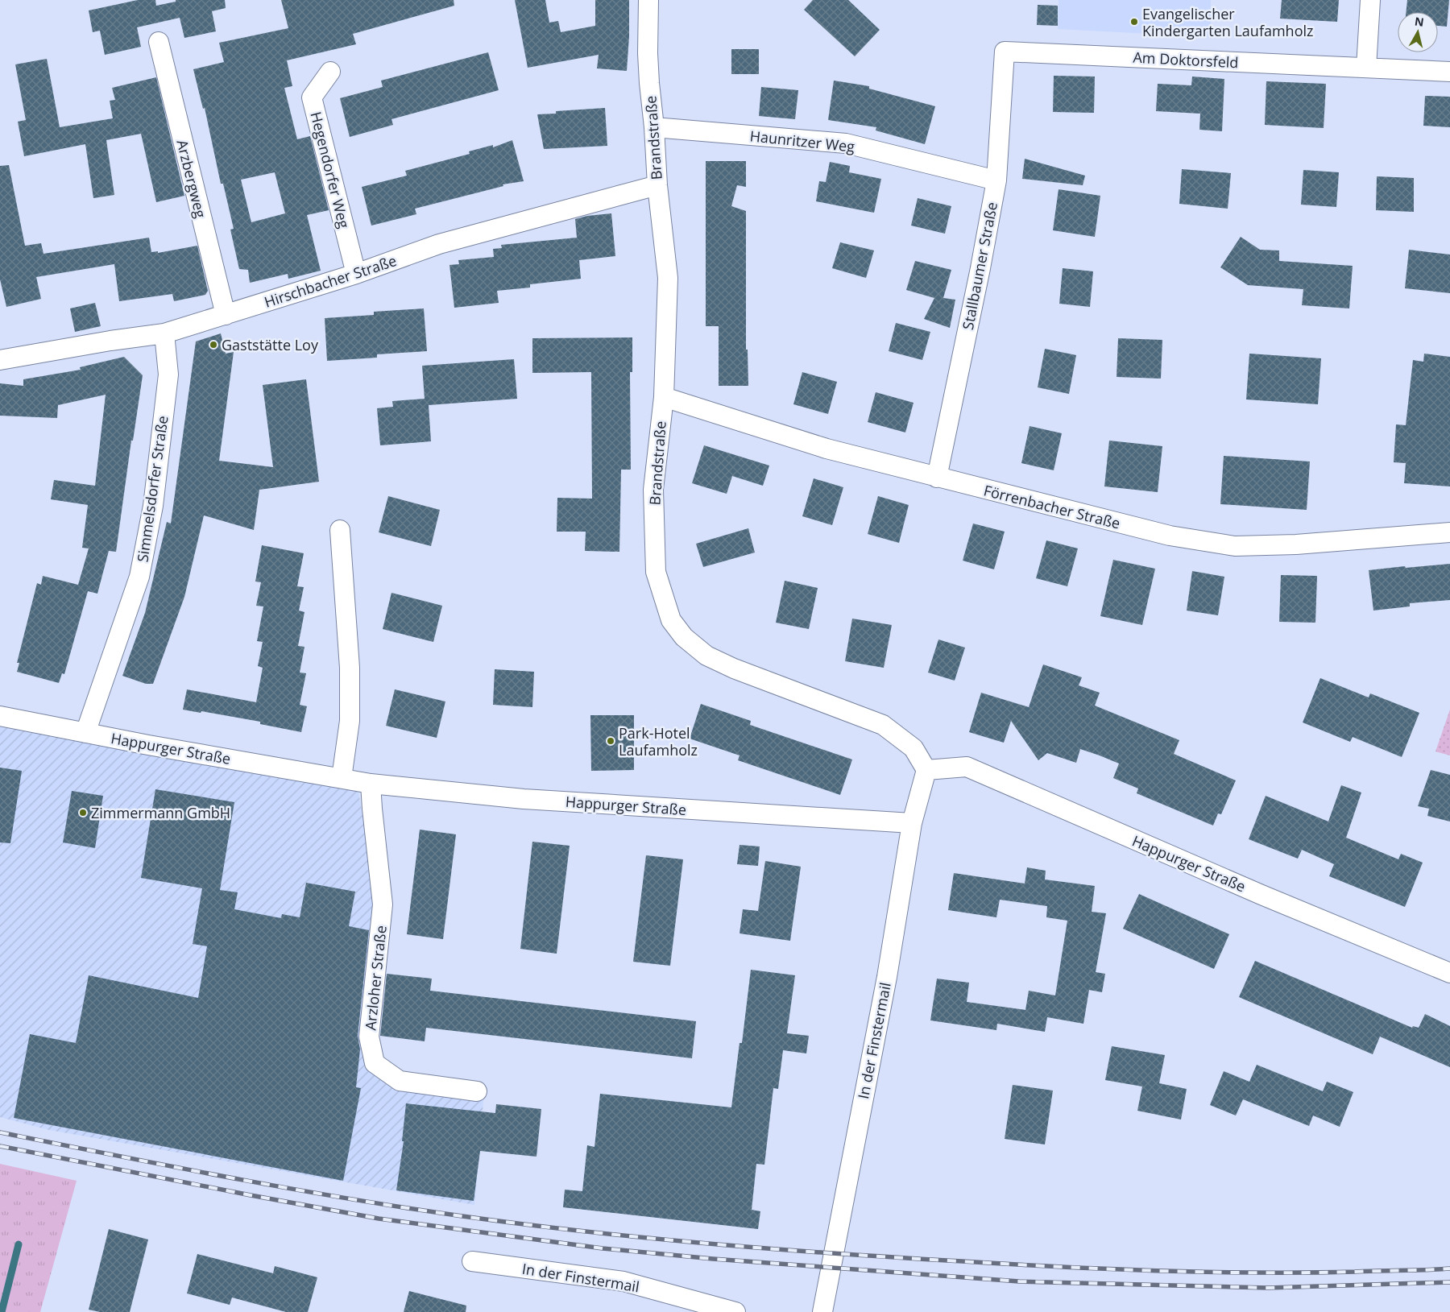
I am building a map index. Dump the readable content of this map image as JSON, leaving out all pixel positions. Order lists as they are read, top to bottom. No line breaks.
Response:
{"streets":{"street":["Am Doktorsfeld","Brandstraße","Haunritzer Weg","Hegendorfer Weg","Arzbergweg","Stallbaumer Straße","Hirschbacher Straße","Simmelsdorfer Straße","Förrenbacher Straße","Happurger Straße","Arzloher Straße","In der Finstermail"]},"crossings":[["Am Doktorsfeld","Stallbaumer Straße"],["Brandstraße","Haunritzer Weg"],["Brandstraße","Hirschbacher Straße"],["Brandstraße","Förrenbacher Straße"],["Brandstraße","Happurger Straße"],["Brandstraße","In der Finstermail"],["Haunritzer Weg","Stallbaumer Straße"],["Hegendorfer Weg","Hirschbacher Straße"],["Arzbergweg","Hirschbacher Straße"],["Stallbaumer Straße","Förrenbacher Straße"],["Hirschbacher Straße","Simmelsdorfer Straße"],["Simmelsdorfer Straße","Happurger Straße"],["Happurger Straße","Arzloher Straße"],["Happurger Straße","In der Finstermail"]],"places":["Evangelischer Kindergarten Laufamholz","Gaststätte Loy","Park-Hotel Laufamholz","Zimmermann GmbH"],"north":"top"}
